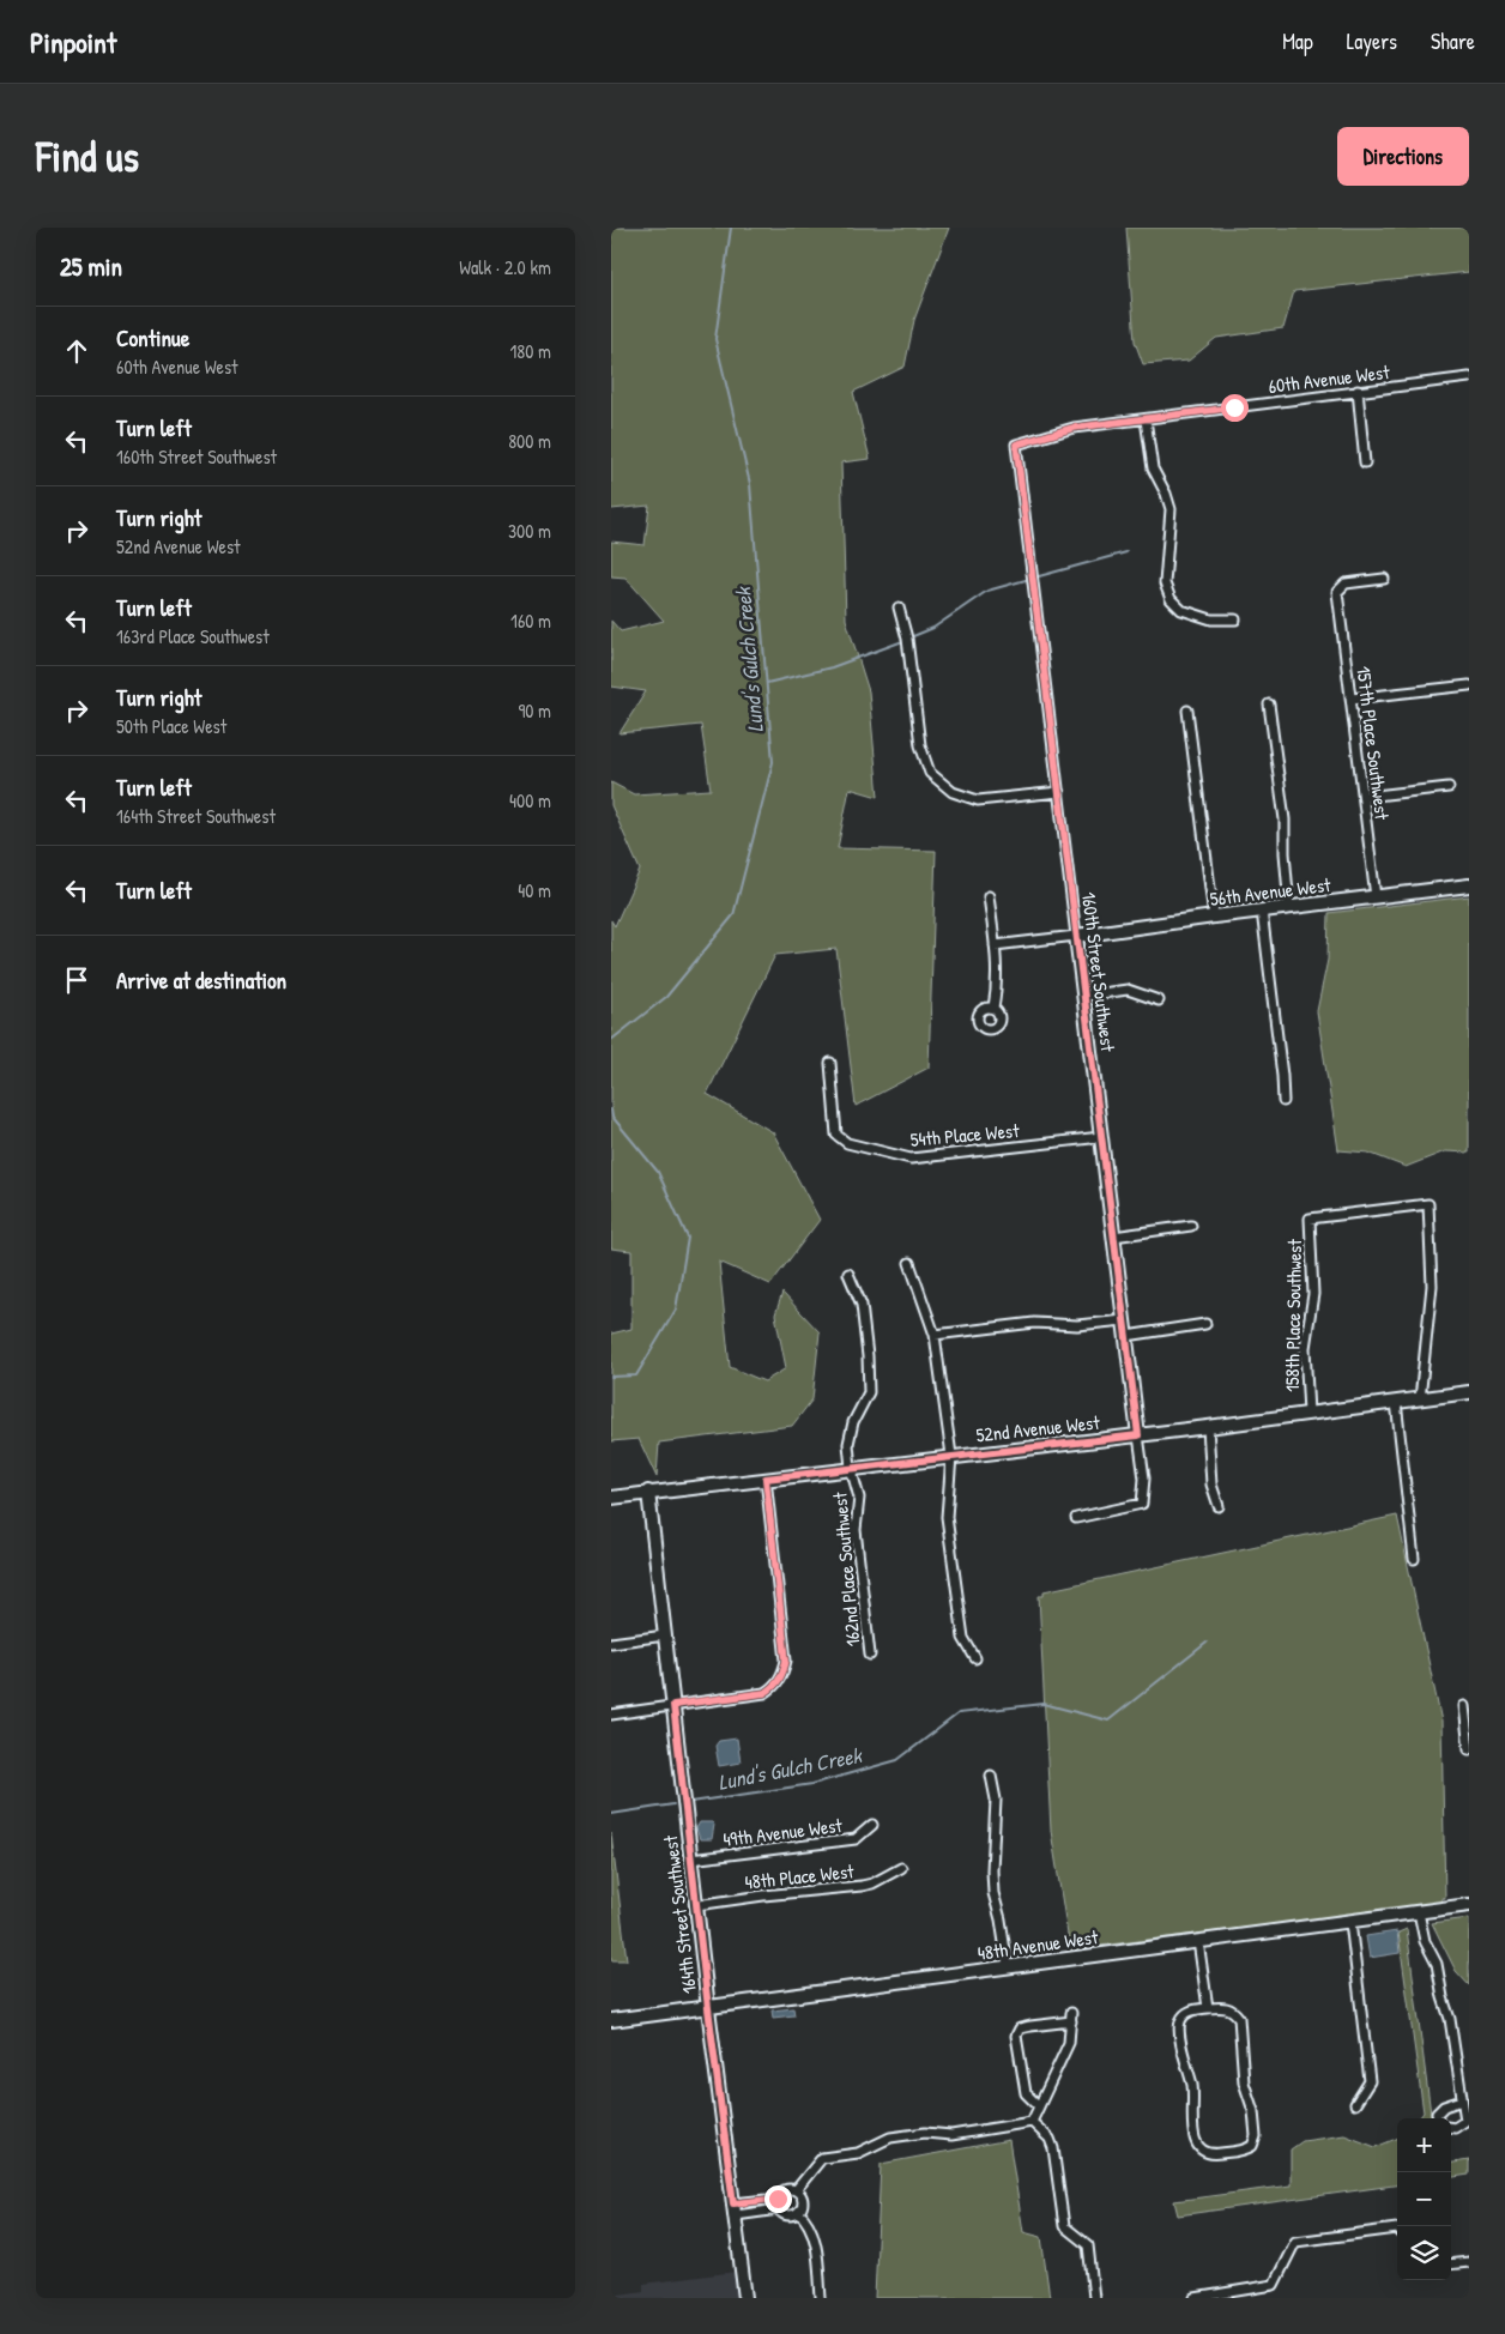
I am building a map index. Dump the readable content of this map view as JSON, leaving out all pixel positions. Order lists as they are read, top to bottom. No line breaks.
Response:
{"streets":{"street":["60th Avenue West","157th Place Southwest","56th Avenue West","160th Street Southwest","54th Place West","158th Place Southwest","52nd Avenue West","162nd Place Southwest","49th Avenue West","48th Place West","164th Street Southwest","48th Avenue West"]},"crossings":[["60th Avenue West","160th Street Southwest"],["157th Place Southwest","56th Avenue West"],["56th Avenue West","160th Street Southwest"],["160th Street Southwest","54th Place West"],["160th Street Southwest","52nd Avenue West"],["158th Place Southwest","52nd Avenue West"],["52nd Avenue West","162nd Place Southwest"],["52nd Avenue West","164th Street Southwest"],["49th Avenue West","164th Street Southwest"],["48th Place West","164th Street Southwest"],["164th Street Southwest","48th Avenue West"]],"water":["Lund's Gulch Creek"],"page":{"header":"Pinpoint","nav":["Map","Layers","Share"],"buttons":"Directions","title":"Find us","heading":["25 min","Walk · 2.0 km"],"list":[["Continue","60th Avenue West","180 m"],["Turn left","160th Street Southwest","800 m"],["Turn right","52nd Avenue West","300 m"],["Turn left","163rd Place Southwest","160 m"],["Turn right","50th Place West","90 m"],["Turn left","164th Street Southwest","400 m"],["Turn left","40 m"],"Arrive at destination"],"map_buttons":["+","−"]}}
